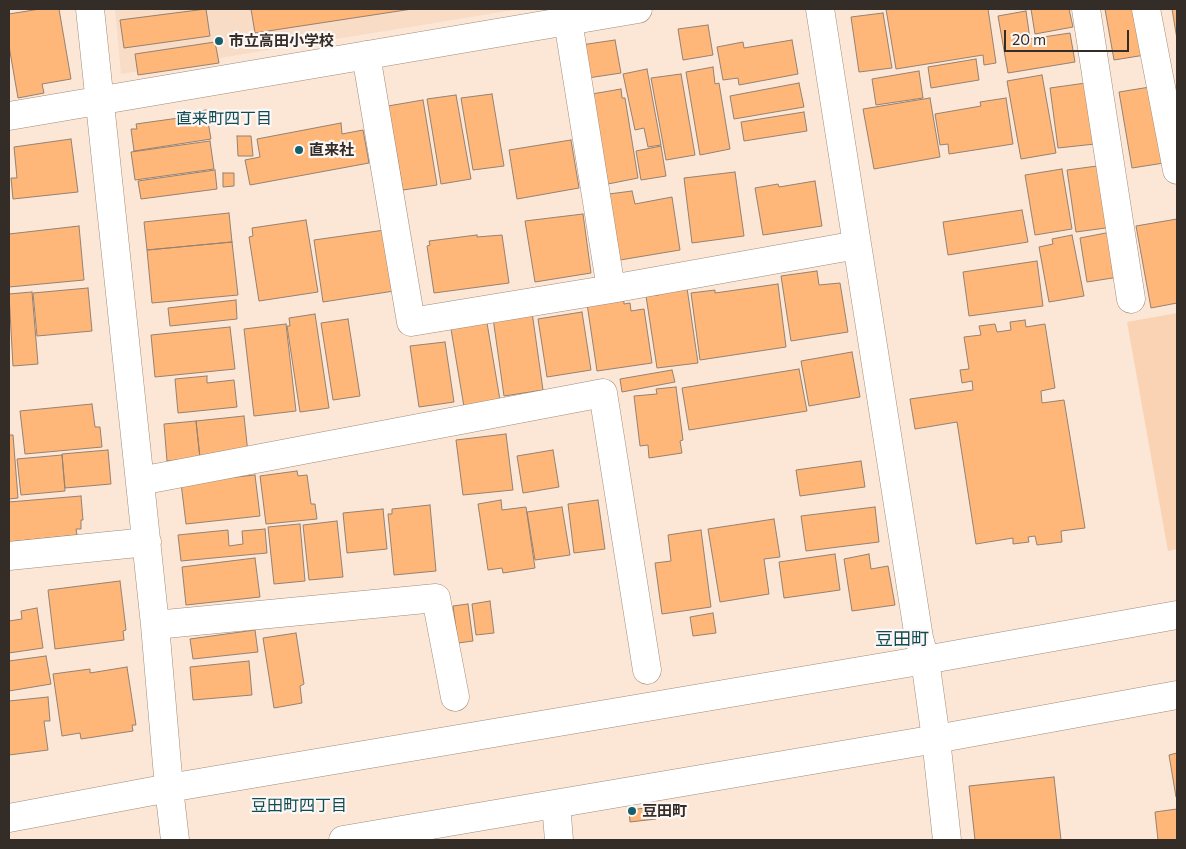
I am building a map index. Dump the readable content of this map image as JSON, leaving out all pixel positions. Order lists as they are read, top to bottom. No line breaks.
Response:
{"districts":["直来町四丁目","豆田町","豆田町四丁目"],"places":["市立高田小学校","直来社","豆田町"],"scale_bar":"20 m"}
